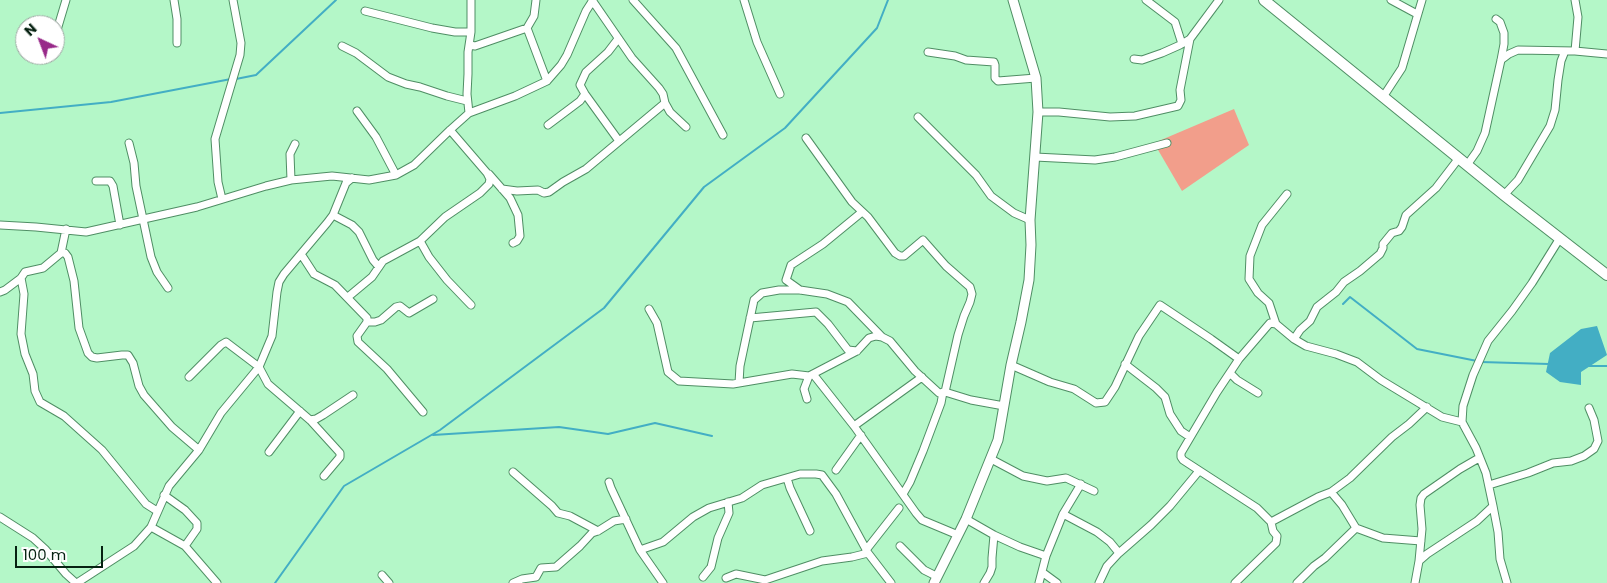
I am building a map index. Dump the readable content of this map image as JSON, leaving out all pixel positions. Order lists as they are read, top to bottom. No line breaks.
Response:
{"scale_bar":"100 m","north":"top left"}
